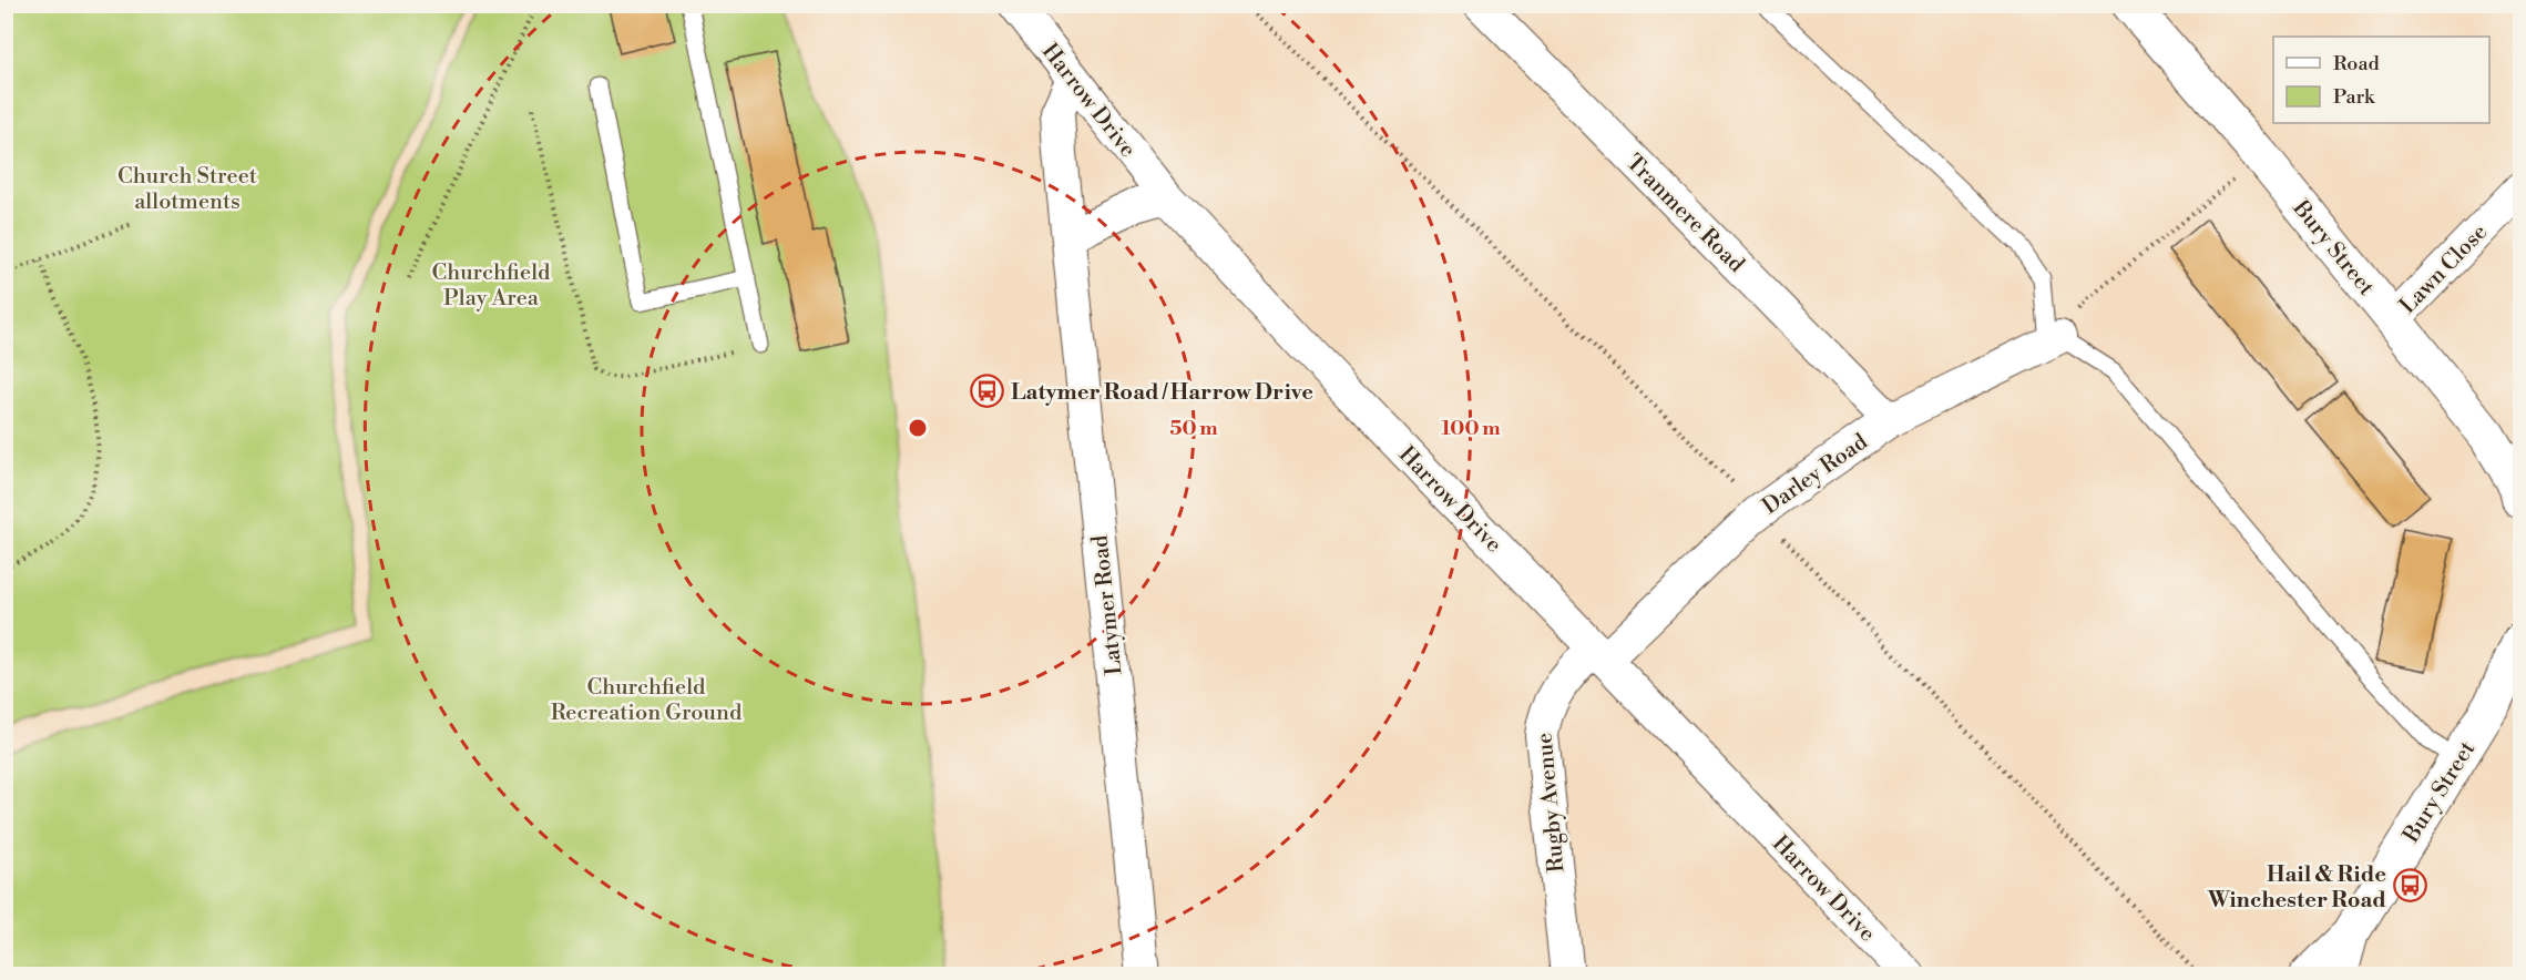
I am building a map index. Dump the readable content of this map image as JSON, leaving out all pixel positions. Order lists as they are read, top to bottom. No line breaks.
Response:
{"streets":{"street":["Harrow Drive","Tranmere Road","Bury Street","Lawn Close","Darley Road","Latymer Road","Rugby Avenue"]},"crossings":[["Harrow Drive","Darley Road"],["Harrow Drive","Latymer Road"],["Harrow Drive","Rugby Avenue"],["Tranmere Road","Darley Road"],["Bury Street","Lawn Close"],["Darley Road","Rugby Avenue"]],"parks":["Church Street allotments","Churchfield Play Area","Churchfield Recreation Ground"],"places":{"bus stop":["Latymer Road / Harrow Drive","Hail & Ride Winchester Road"]},"legend":["Road","Park"],"rings":["50 m","100 m"]}
